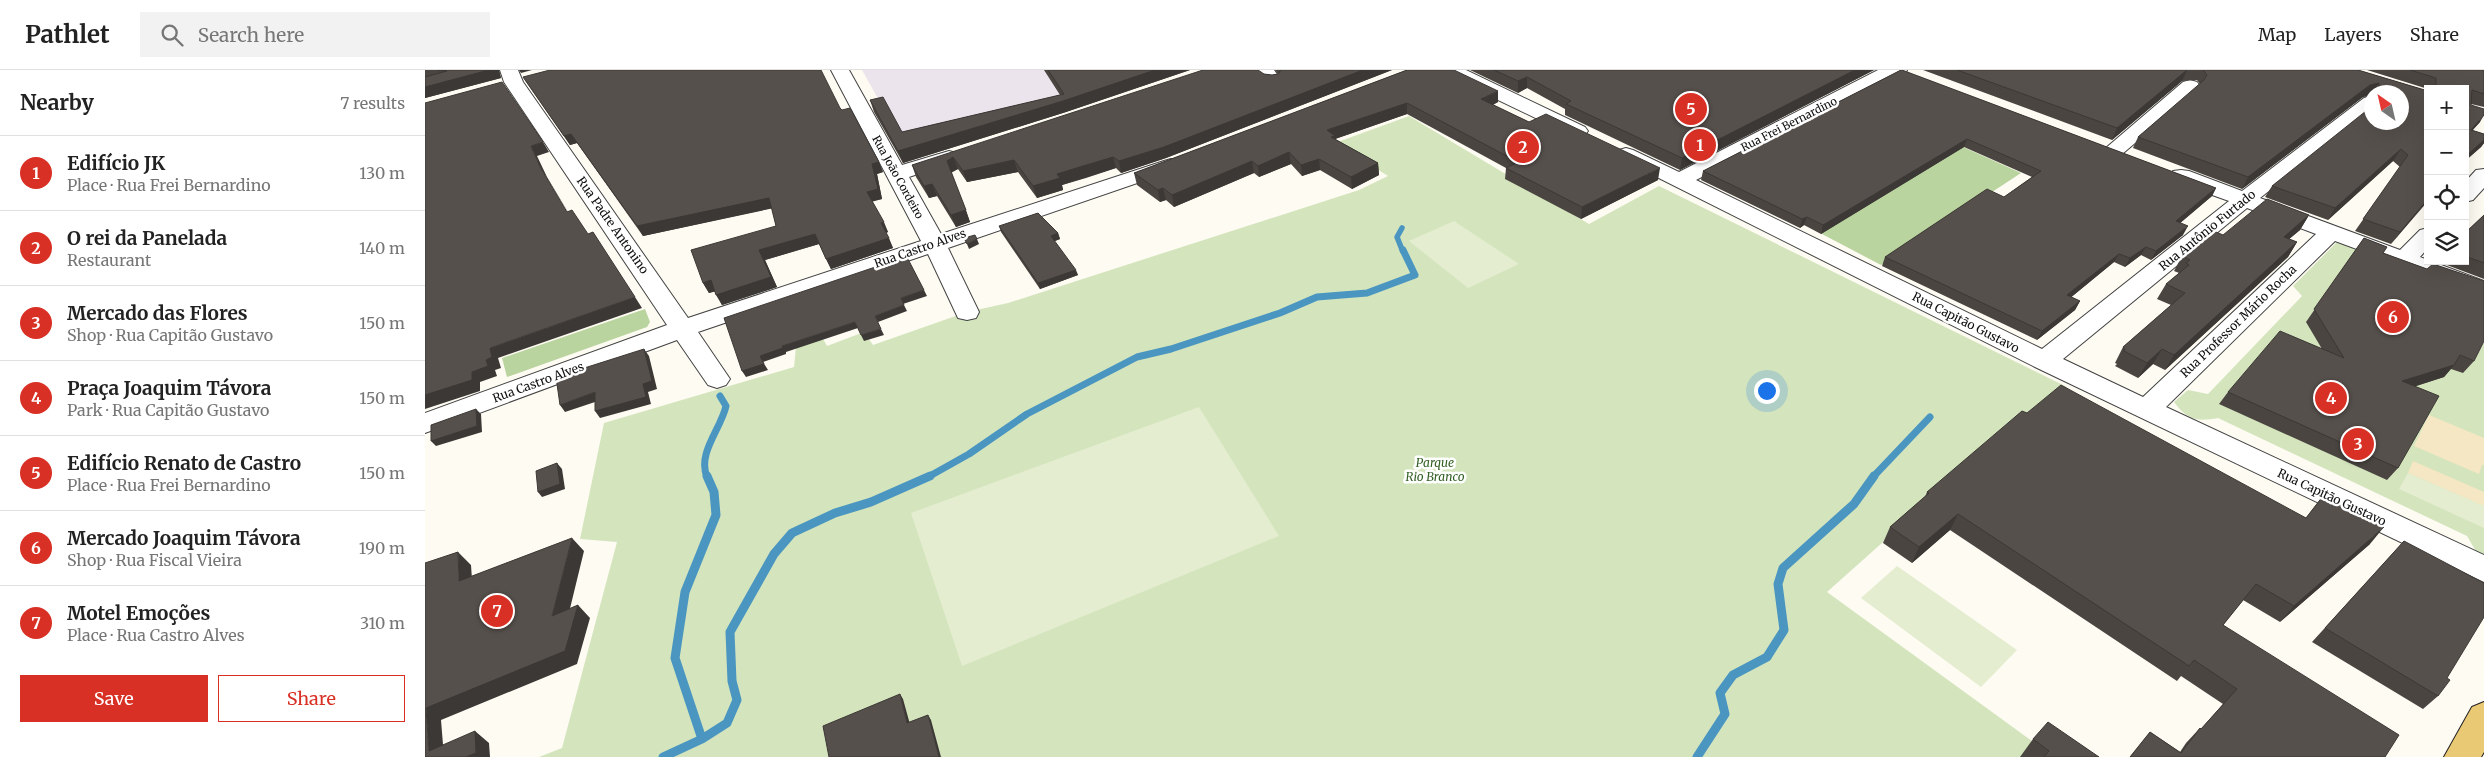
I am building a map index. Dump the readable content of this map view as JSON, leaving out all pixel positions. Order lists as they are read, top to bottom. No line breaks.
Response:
{"streets":{"street":["Rua Frei Bernardino","Rua João Cordeiro","Rua Padre Antonino","Rua Antônio Furtado","Rua Castro Alves","Rua Professor Mário Rocha","Rua Capitão Gustavo"]},"crossings":[["Rua Frei Bernardino","Rua Capitão Gustavo"],["Rua João Cordeiro","Rua Castro Alves"],["Rua Padre Antonino","Rua Castro Alves"],["Rua Antônio Furtado","Rua Capitão Gustavo"],["Rua Professor Mário Rocha","Rua Capitão Gustavo"]],"parks":["Parque Rio Branco"],"north":"top left","page":{"header":"Pathlet","search":"Search here","nav":["Map","Layers","Share"],"heading":["Nearby","7 results"],"map_buttons":["+","−"],"pins":["5","1","2","6","4","3","7"],"list":[{"mark":"1","name":"Edifício JK","note":"Place · Rua Frei Bernardino","value":"130 m"},{"mark":"2","name":"O rei da Panelada","note":"Restaurant","value":"140 m"},{"mark":"3","name":"Mercado das Flores","note":"Shop · Rua Capitão Gustavo","value":"150 m"},{"mark":"4","name":"Praça Joaquim Távora","note":"Park · Rua Capitão Gustavo","value":"150 m"},{"mark":"5","name":"Edifício Renato de Castro","note":"Place · Rua Frei Bernardino","value":"150 m"},{"mark":"6","name":"Mercado Joaquim Távora","note":"Shop · Rua Fiscal Vieira","value":"190 m"},{"mark":"7","name":"Motel Emoções","note":"Place · Rua Castro Alves","value":"310 m"}],"buttons":["Save","Share"]}}
